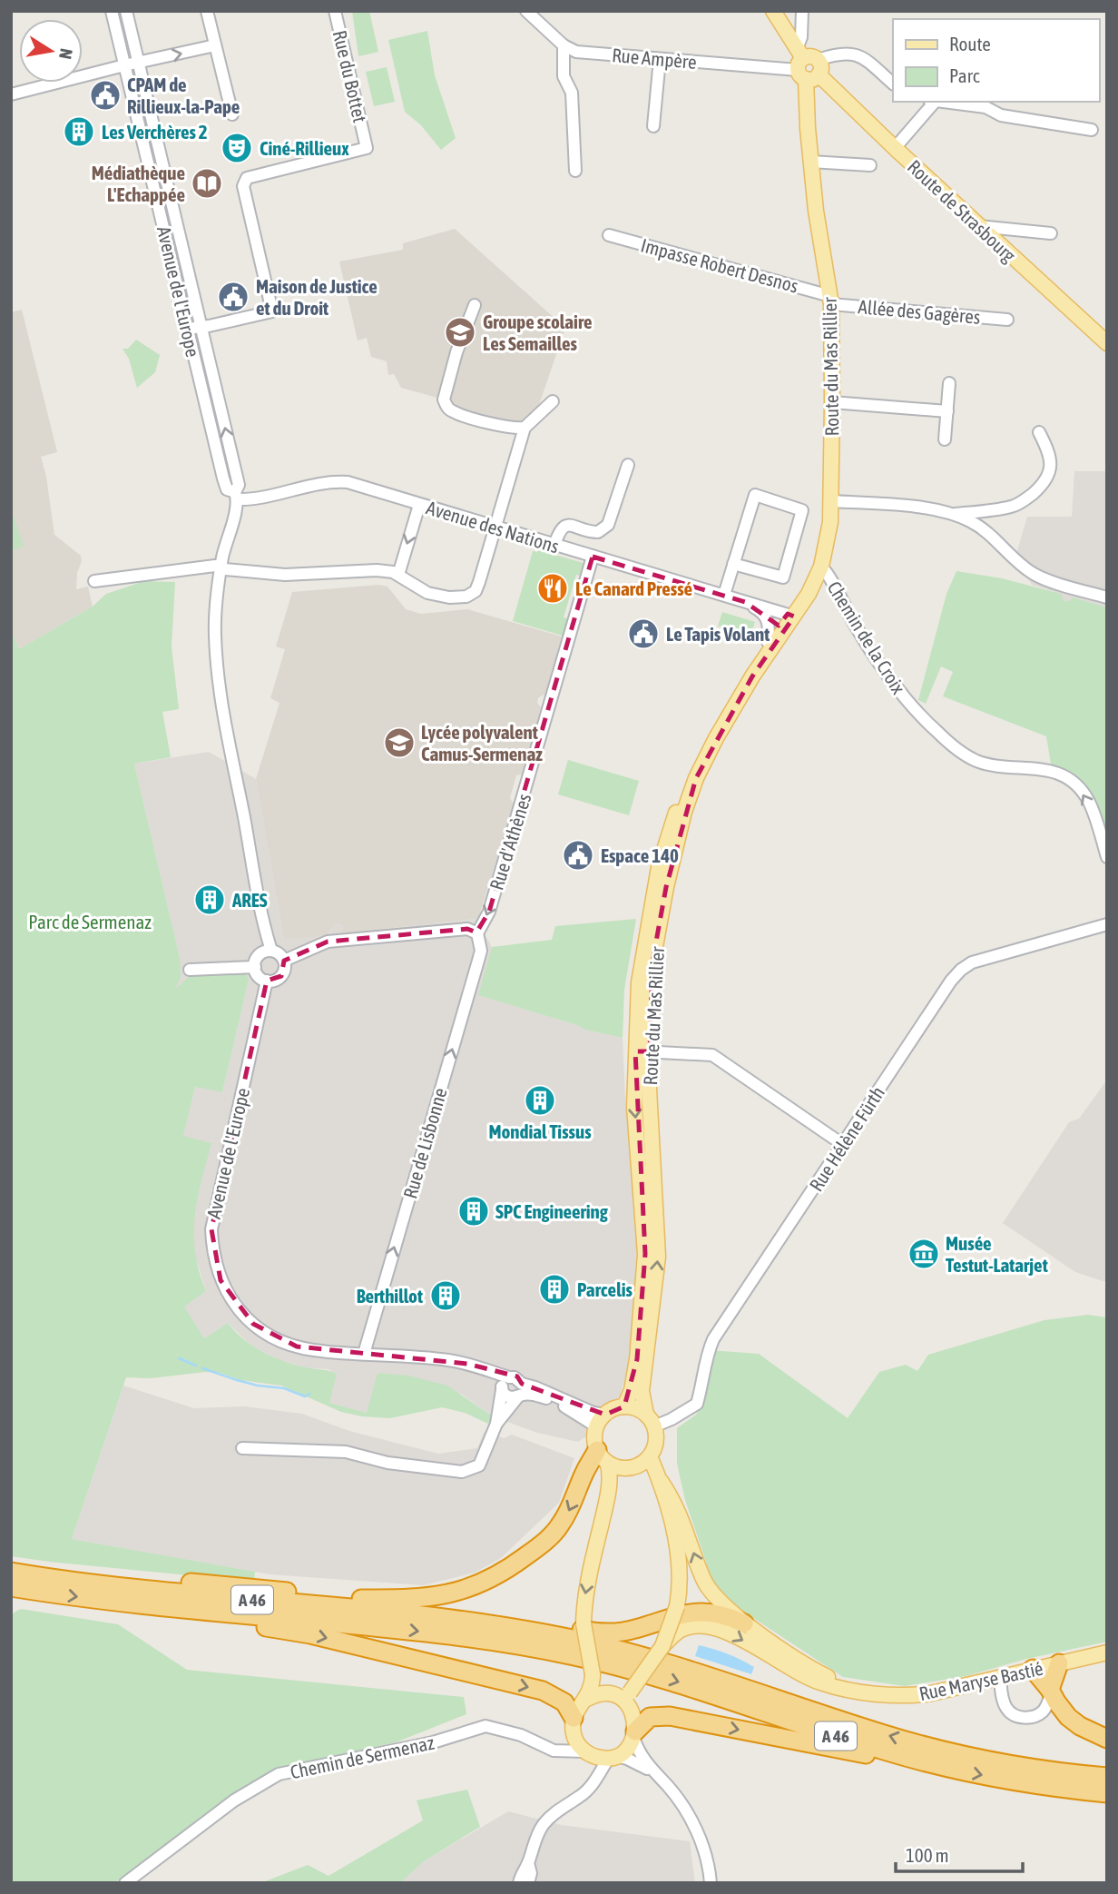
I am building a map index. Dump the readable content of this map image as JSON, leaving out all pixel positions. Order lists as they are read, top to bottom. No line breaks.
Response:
{"streets":{"highway":["A 46"],"main road":["Route de Strasbourg","Route du Mas Rillier","Rue Maryse Bastié"],"street":["Rue Ampère","Rue du Bottet","Impasse Robert Desnos","Avenue de l'Europe","Allée des Gagères","Avenue des Nations","Chemin de la Croix","Rue d'Athènes","Rue Hélène Fürth","Rue de Lisbonne","Chemin de Sermenaz"]},"crossings":[["Rue Ampère","Route de Strasbourg"],["Rue Ampère","Route du Mas Rillier"],["Rue du Bottet","Avenue de l'Europe"],["Route de Strasbourg","Route du Mas Rillier"],["Impasse Robert Desnos","Allée des Gagères"],["Impasse Robert Desnos","Route du Mas Rillier"],["Avenue de l'Europe","Avenue des Nations"],["Avenue de l'Europe","Rue de Lisbonne"],["Allée des Gagères","Route du Mas Rillier"],["Route du Mas Rillier","Avenue des Nations"],["Route du Mas Rillier","Chemin de la Croix"],["Route du Mas Rillier","Rue Hélène Fürth"],["Avenue des Nations","Rue d'Athènes"],["Rue d'Athènes","Rue de Lisbonne"]],"one_way":["Chemin de la Croix","Rue d'Athènes","Rue de Lisbonne"],"parks":["Parc de Sermenaz"],"places":{"public building":["CPAM de Rillieux-la-Pape","Maison de Justice et du Droit","Le Tapis Volant","Espace 140"],"building":["Les Verchères 2","ARES","Mondial Tissus","SPC Engineering","Parcelis","Berthillot"],"theatre":["Ciné-Rillieux"],"library":["Médiathèque L'Echappée"],"school or university":["Groupe scolaire Les Semailles","Lycée polyvalent Camus-Sermenaz"],"restaurant":["Le Canard Pressé"],"museum":["Musée Testut-Latarjet"]},"legend":["Route","Parc"],"scale_bar":"100 m","north":"right"}
